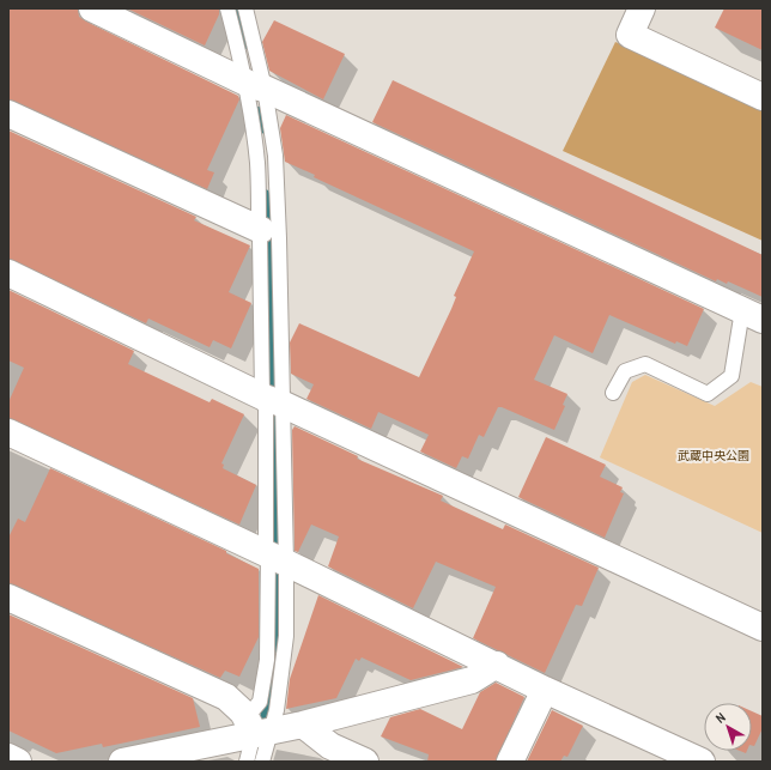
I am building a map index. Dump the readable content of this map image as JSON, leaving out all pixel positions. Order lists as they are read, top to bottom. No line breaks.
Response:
{"parks":["武蔵中央公園"],"north":"top left"}
